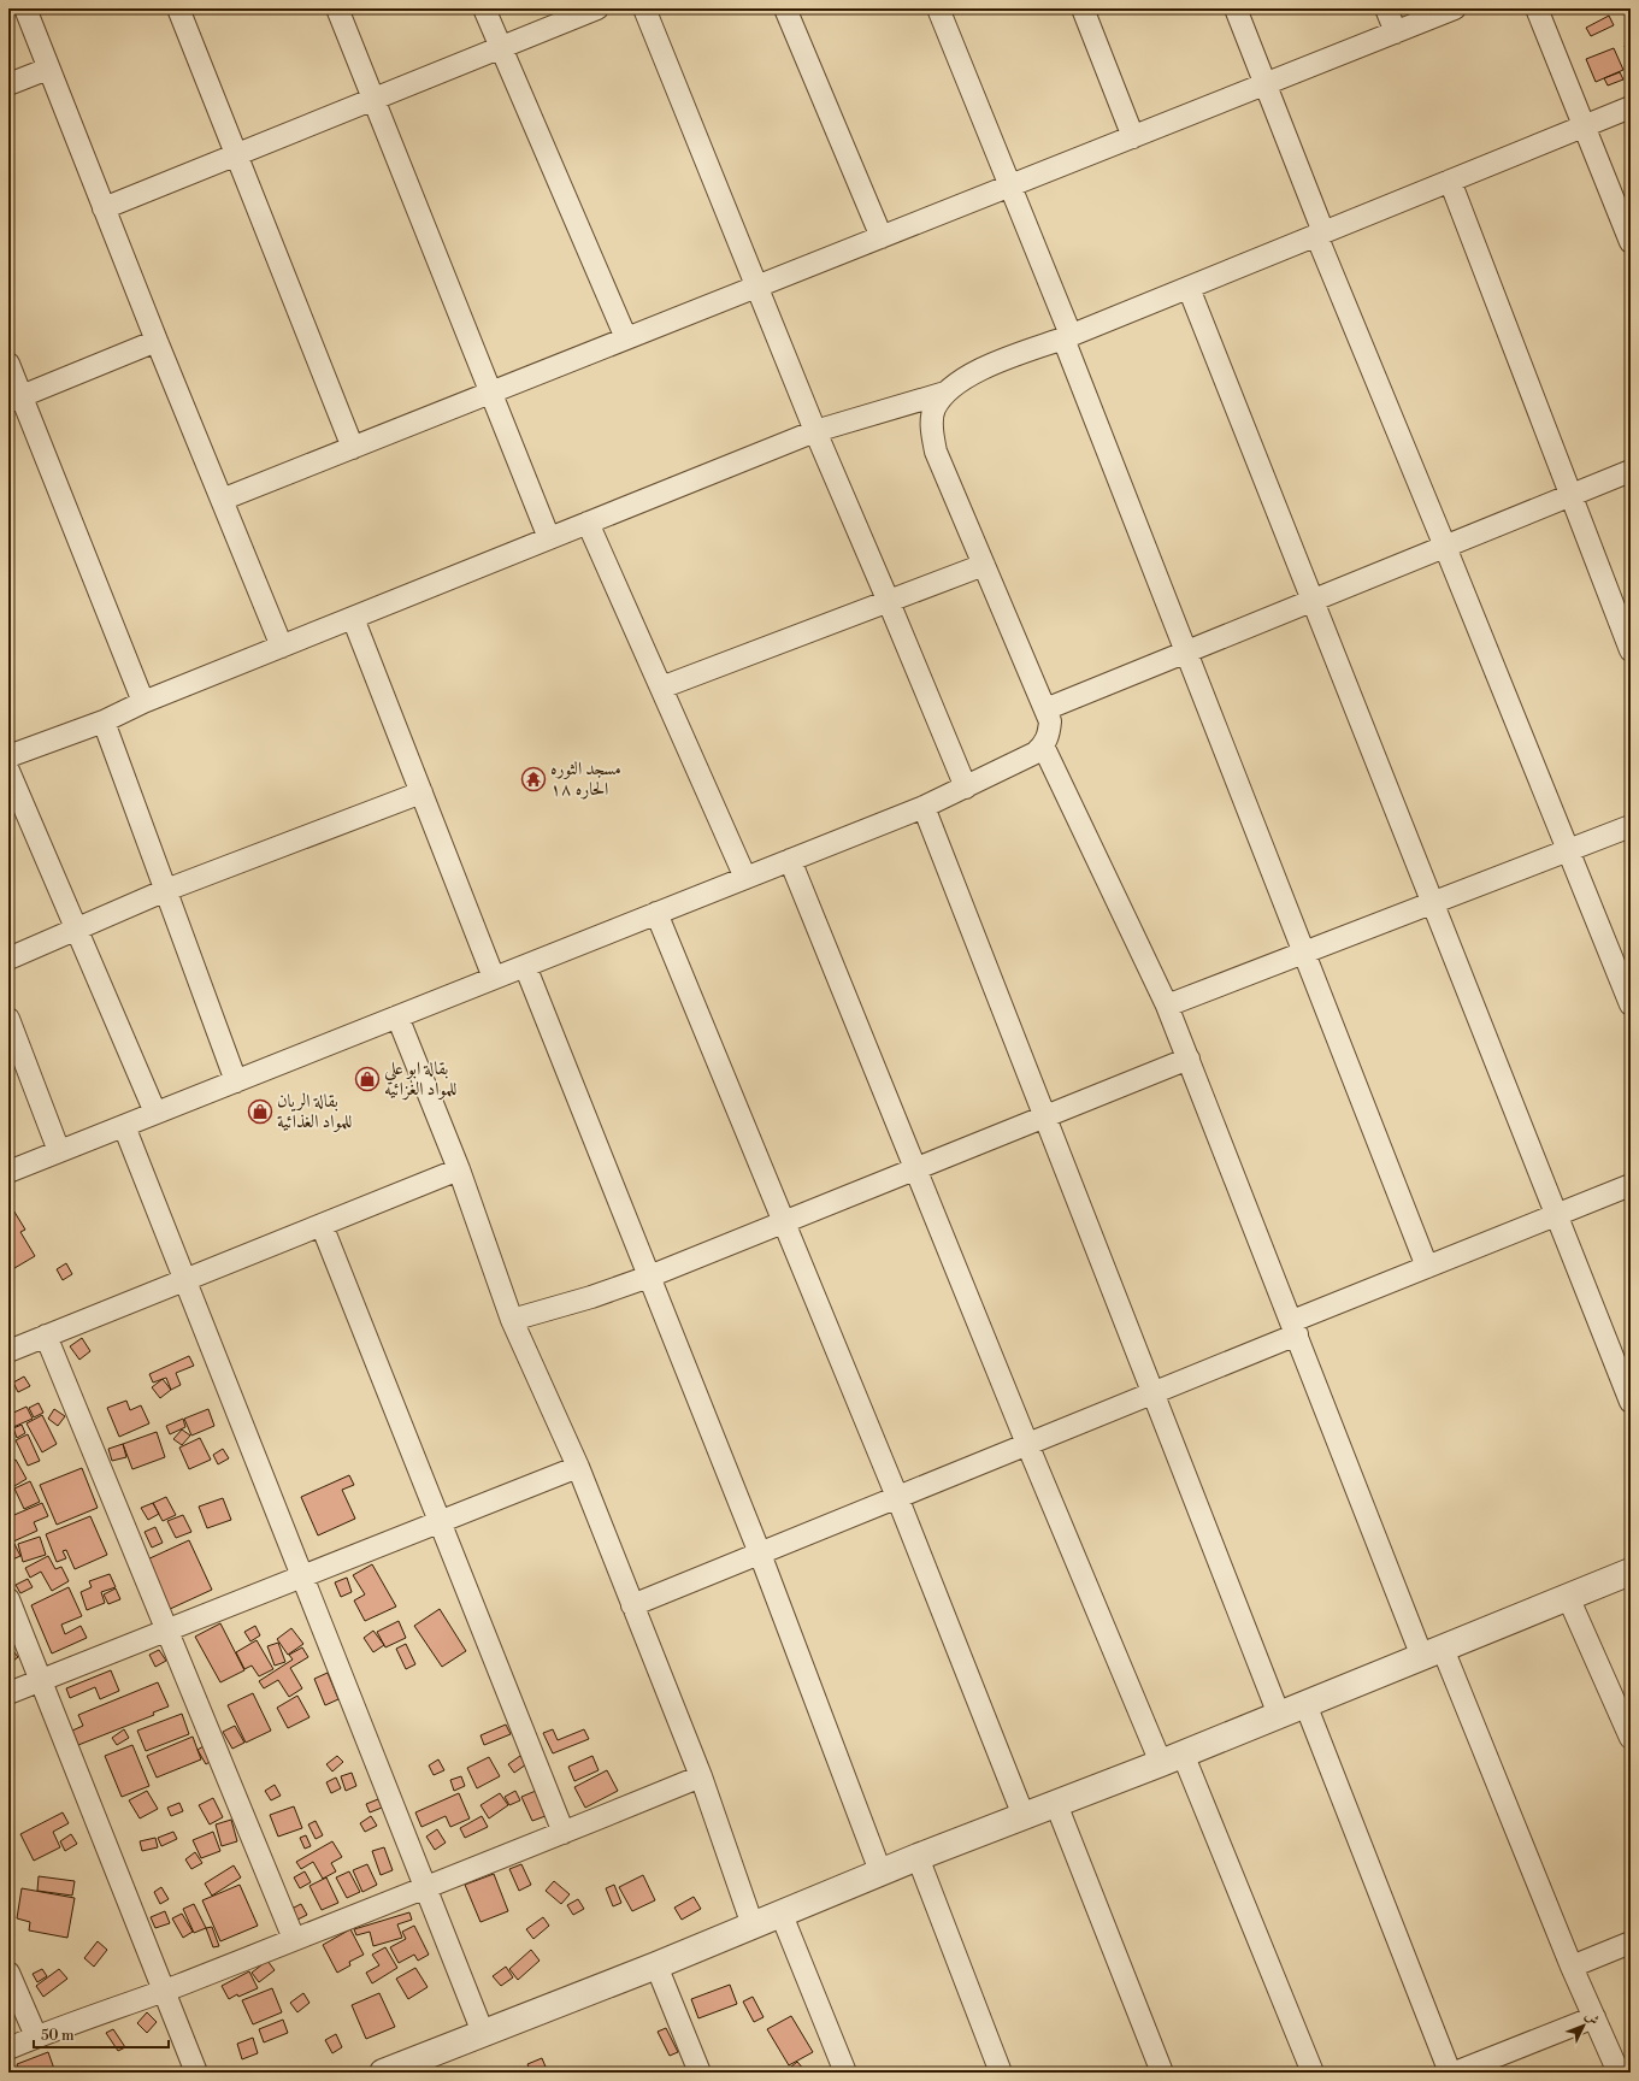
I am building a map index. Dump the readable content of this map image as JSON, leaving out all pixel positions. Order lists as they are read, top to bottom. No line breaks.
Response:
{"places":{"temple":["مسجد الثوره الحاره ١٨"],"shop":["بقالة ابو علي للمواد الغزائيه","بقالة الريان للمواد الغذائية"]},"scale_bar":"50 m","north":"top right"}
